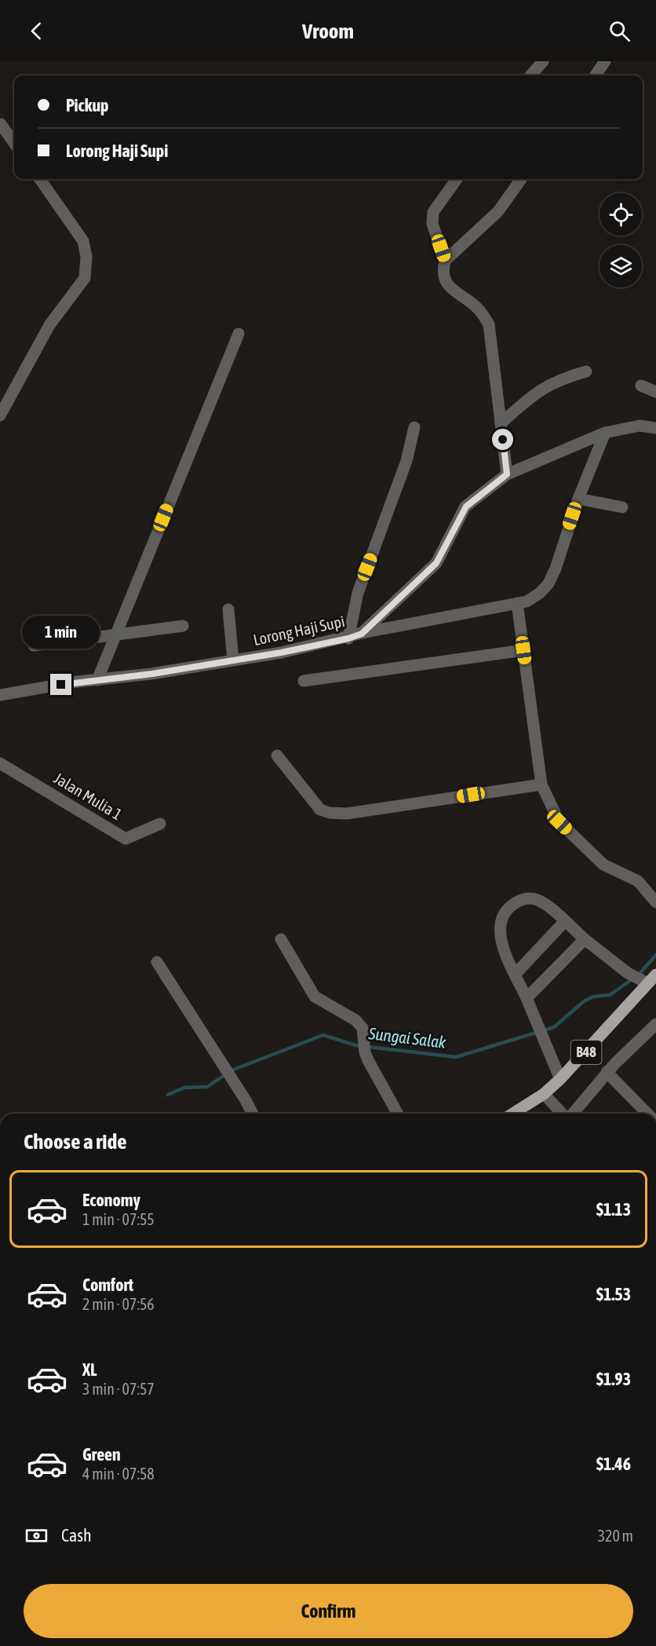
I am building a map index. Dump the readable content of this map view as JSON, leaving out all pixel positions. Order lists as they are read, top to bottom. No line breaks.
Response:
{"streets":{"main road":["B48"],"street":["Lorong Haji Supi","Jalan Mulia 1"]},"water":["Sungai Salak"],"page":{"header":"Vroom","banner":["Pickup","Lorong Haji Supi"],"bubble":"1 min","heading":"Choose a ride","list":[{"name":"Economy","note":"1 min · 07:55","value":"$1.13"},{"name":"Comfort","note":"2 min · 07:56","value":"$1.53"},{"name":"XL","note":"3 min · 07:57","value":"$1.93"},{"name":"Green","note":"4 min · 07:58","value":"$1.46"}],"pay":["Cash","320 m"],"buttons":"Confirm"}}
